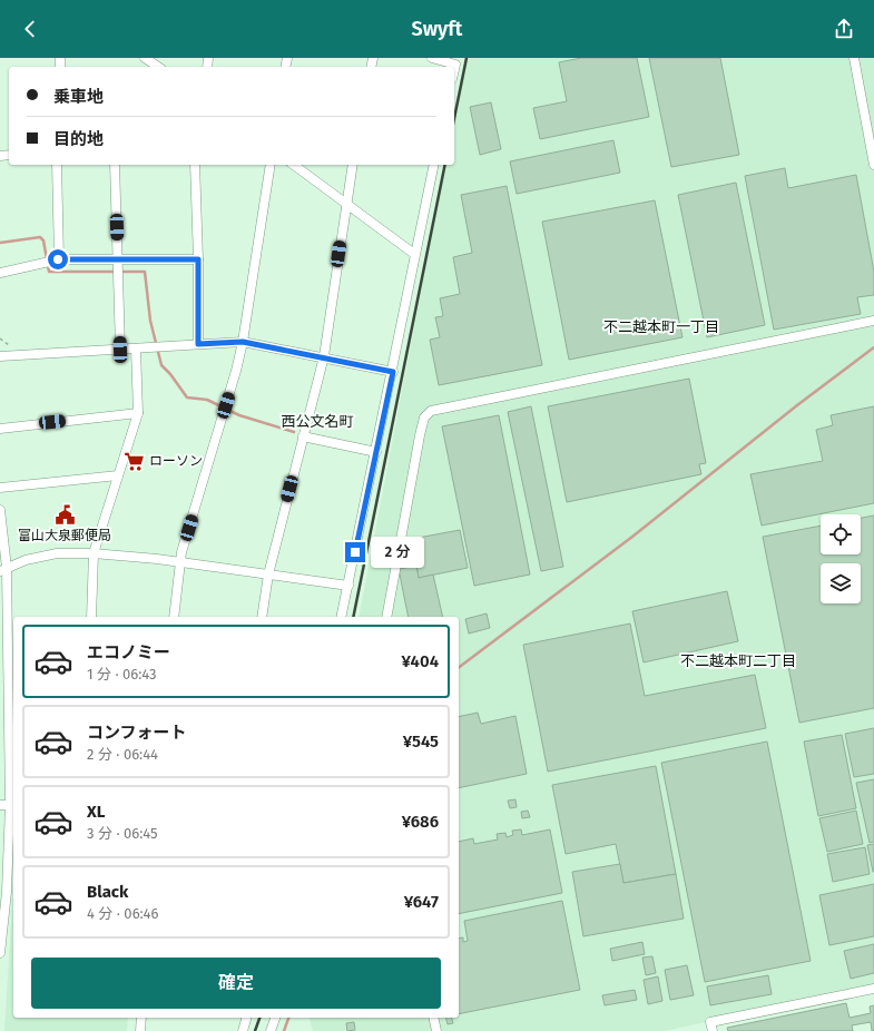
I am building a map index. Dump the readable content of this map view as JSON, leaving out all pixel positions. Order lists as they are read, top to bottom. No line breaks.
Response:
{"districts":["不二越本町一丁目","西公文名町","不二越本町二丁目"],"places":{"supermarket":["ローソン"],"public building":["富山大泉郵便局"]},"page":{"header":"Swyft","banner":["乗車地","目的地"],"bubble":"2 分","list":[{"name":"エコノミー","note":"1 分 · 06:43","value":"¥404"},{"name":"コンフォート","note":"2 分 · 06:44","value":"¥545"},{"name":"XL","note":"3 分 · 06:45","value":"¥686"},{"name":"Black","note":"4 分 · 06:46","value":"¥647"}],"buttons":"確定"}}
